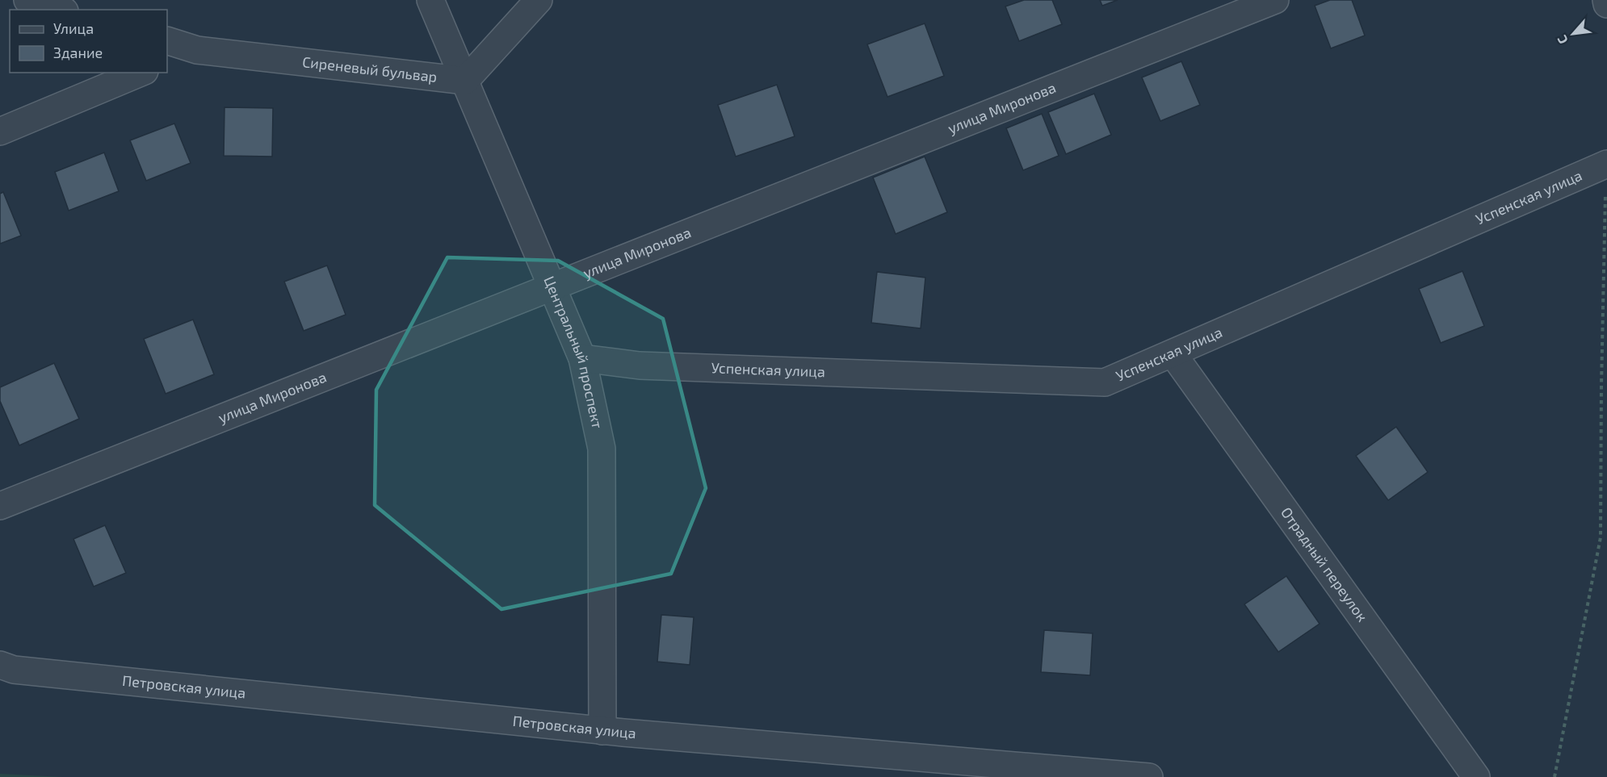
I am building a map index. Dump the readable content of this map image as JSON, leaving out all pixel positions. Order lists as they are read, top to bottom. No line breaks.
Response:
{"streets":{"street":["Сиреневый бульвар","улица Миронова","Успенская улица","Центральный проспект","Отрадный переулок","Петровская улица"]},"crossings":[["Сиреневый бульвар","Центральный проспект"],["улица Миронова","Центральный проспект"],["Успенская улица","Центральный проспект"],["Успенская улица","Отрадный переулок"],["Центральный проспект","Петровская улица"]],"legend":["Улица","Здание"],"north":"bottom left"}
